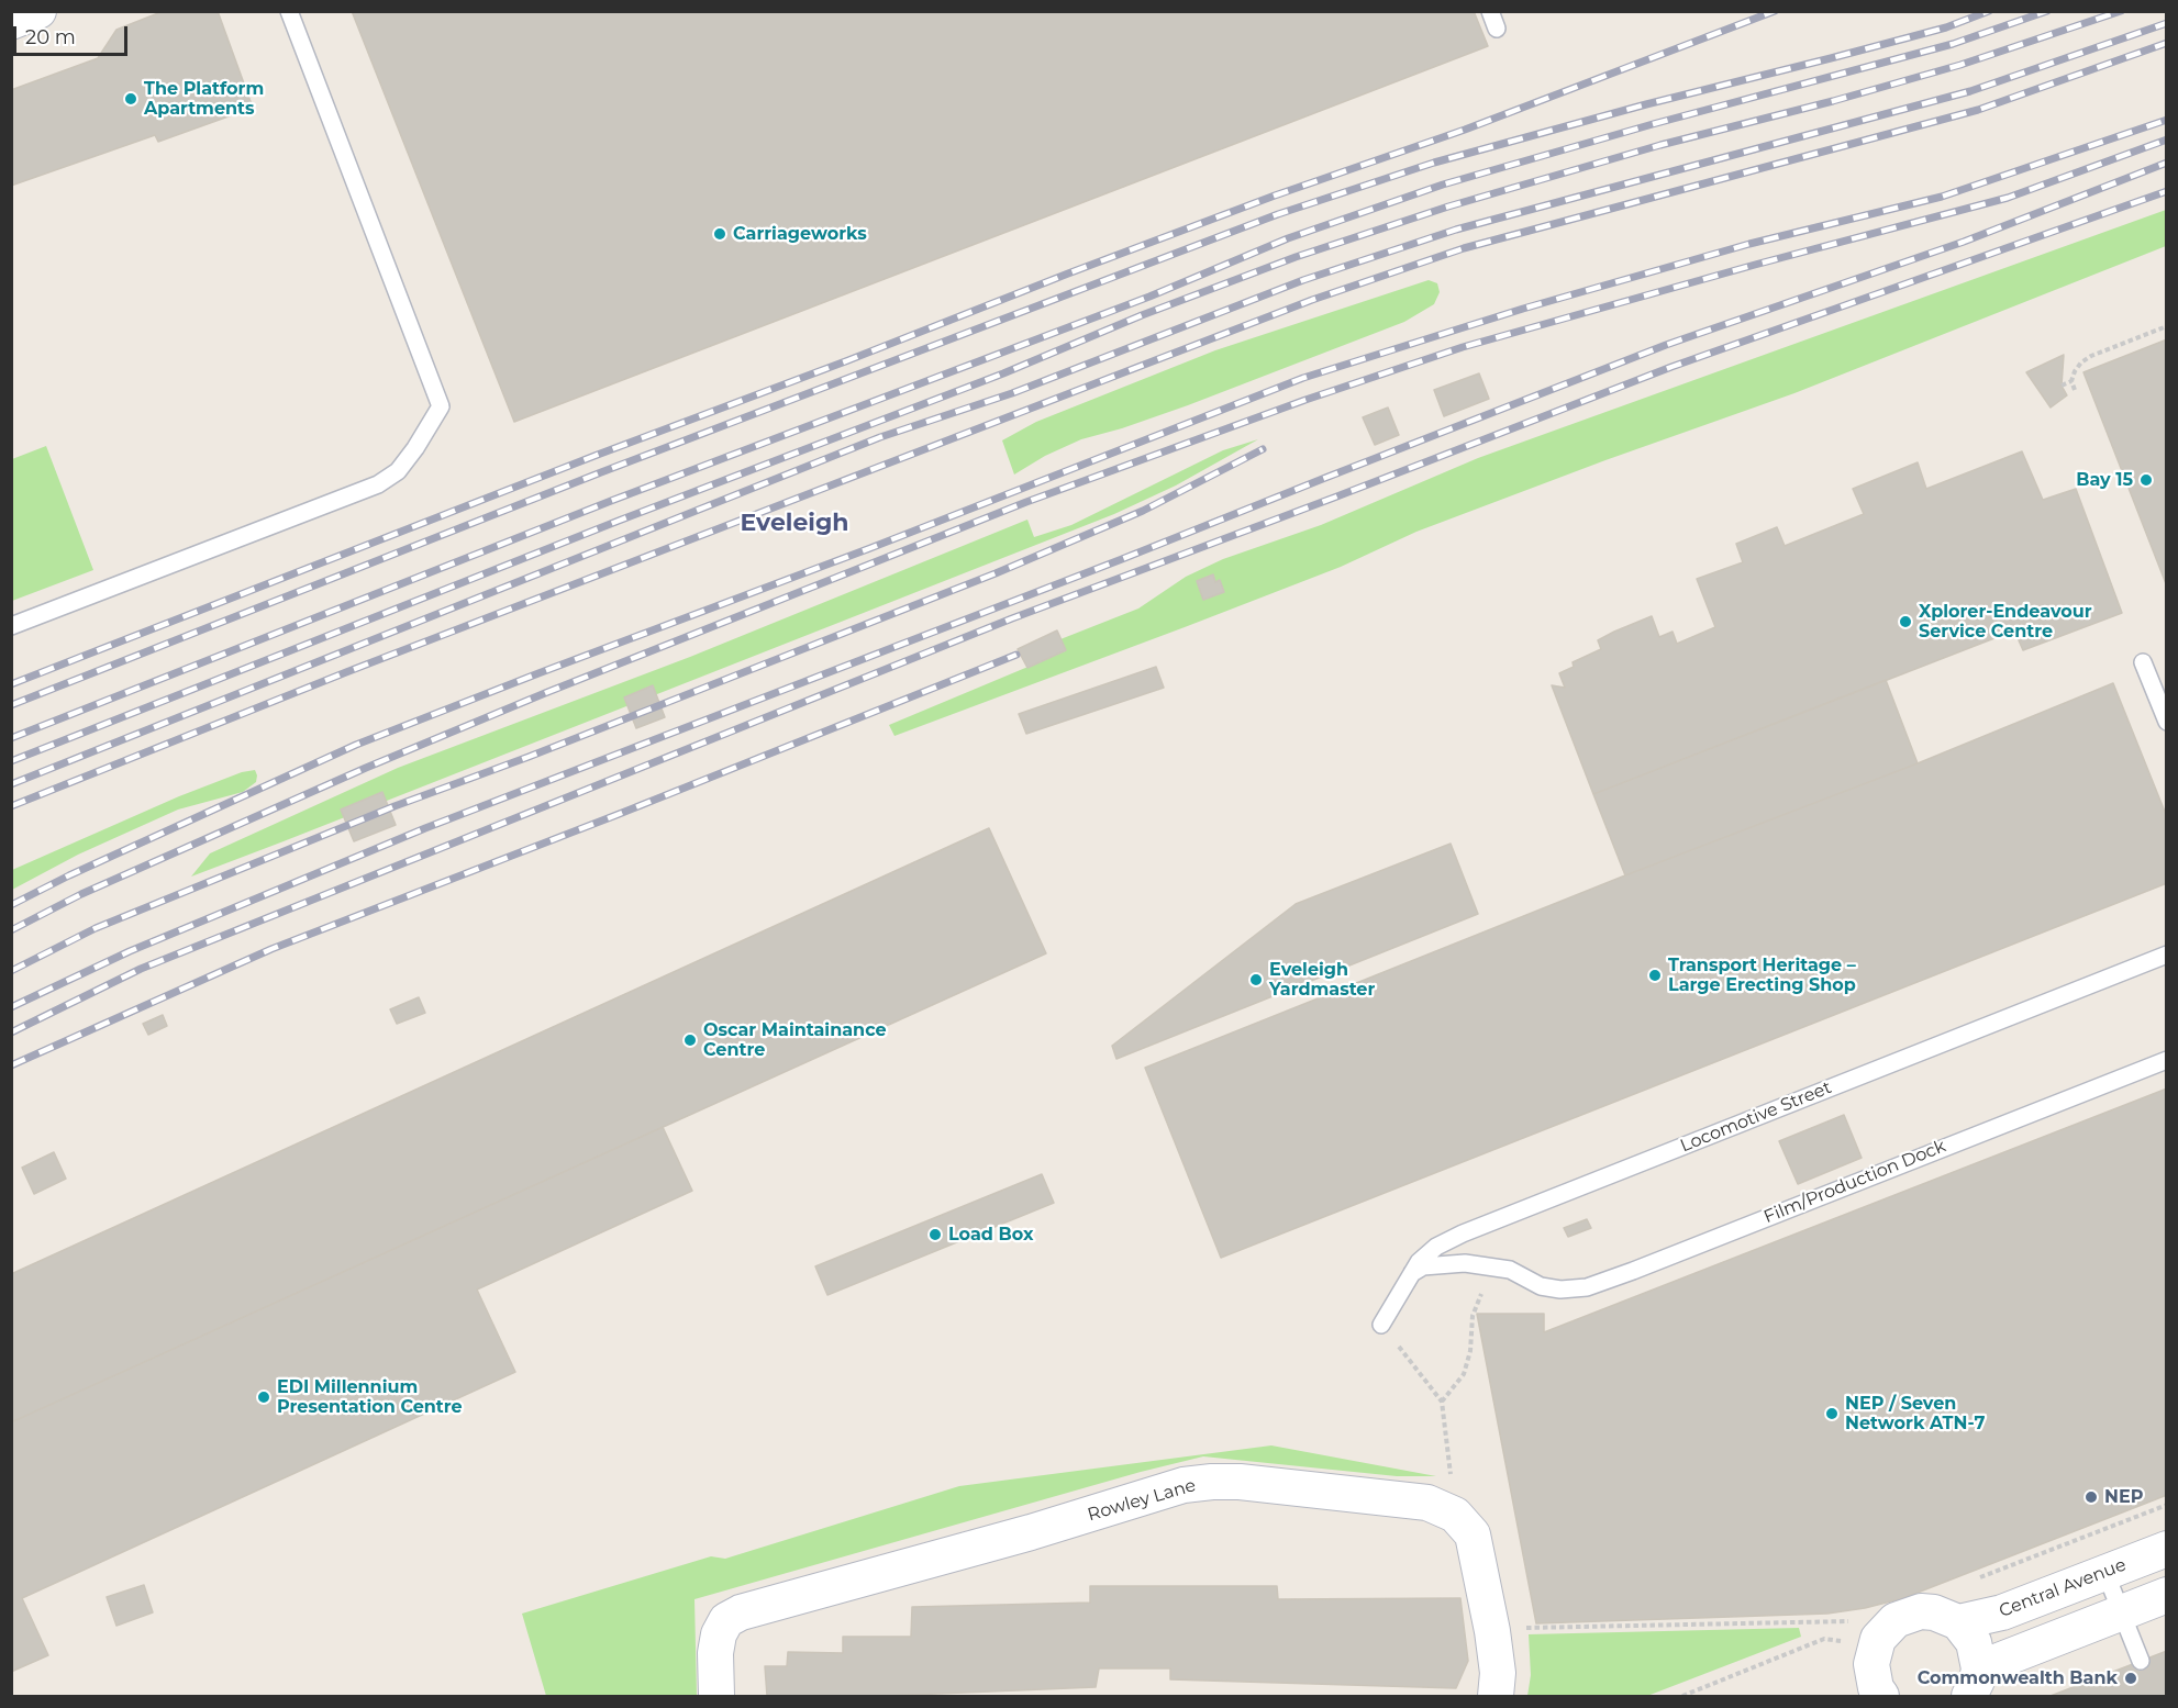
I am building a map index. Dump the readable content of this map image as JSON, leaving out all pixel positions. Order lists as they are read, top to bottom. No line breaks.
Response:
{"streets":{"street":["Rowley Lane","Central Avenue"],"lane":["Locomotive Street","Film/Production Dock"]},"districts":["Eveleigh"],"places":["The Platform Apartments","Carriageworks","Bay 15","Xplorer-Endeavour Service Centre","Transport Heritage – Large Erecting Shop","Eveleigh Yardmaster","Oscar Maintainance Centre","Load Box","EDI Millennium Presentation Centre","NEP / Seven Network ATN-7","NEP","Commonwealth Bank"],"scale_bar":"20 m"}
